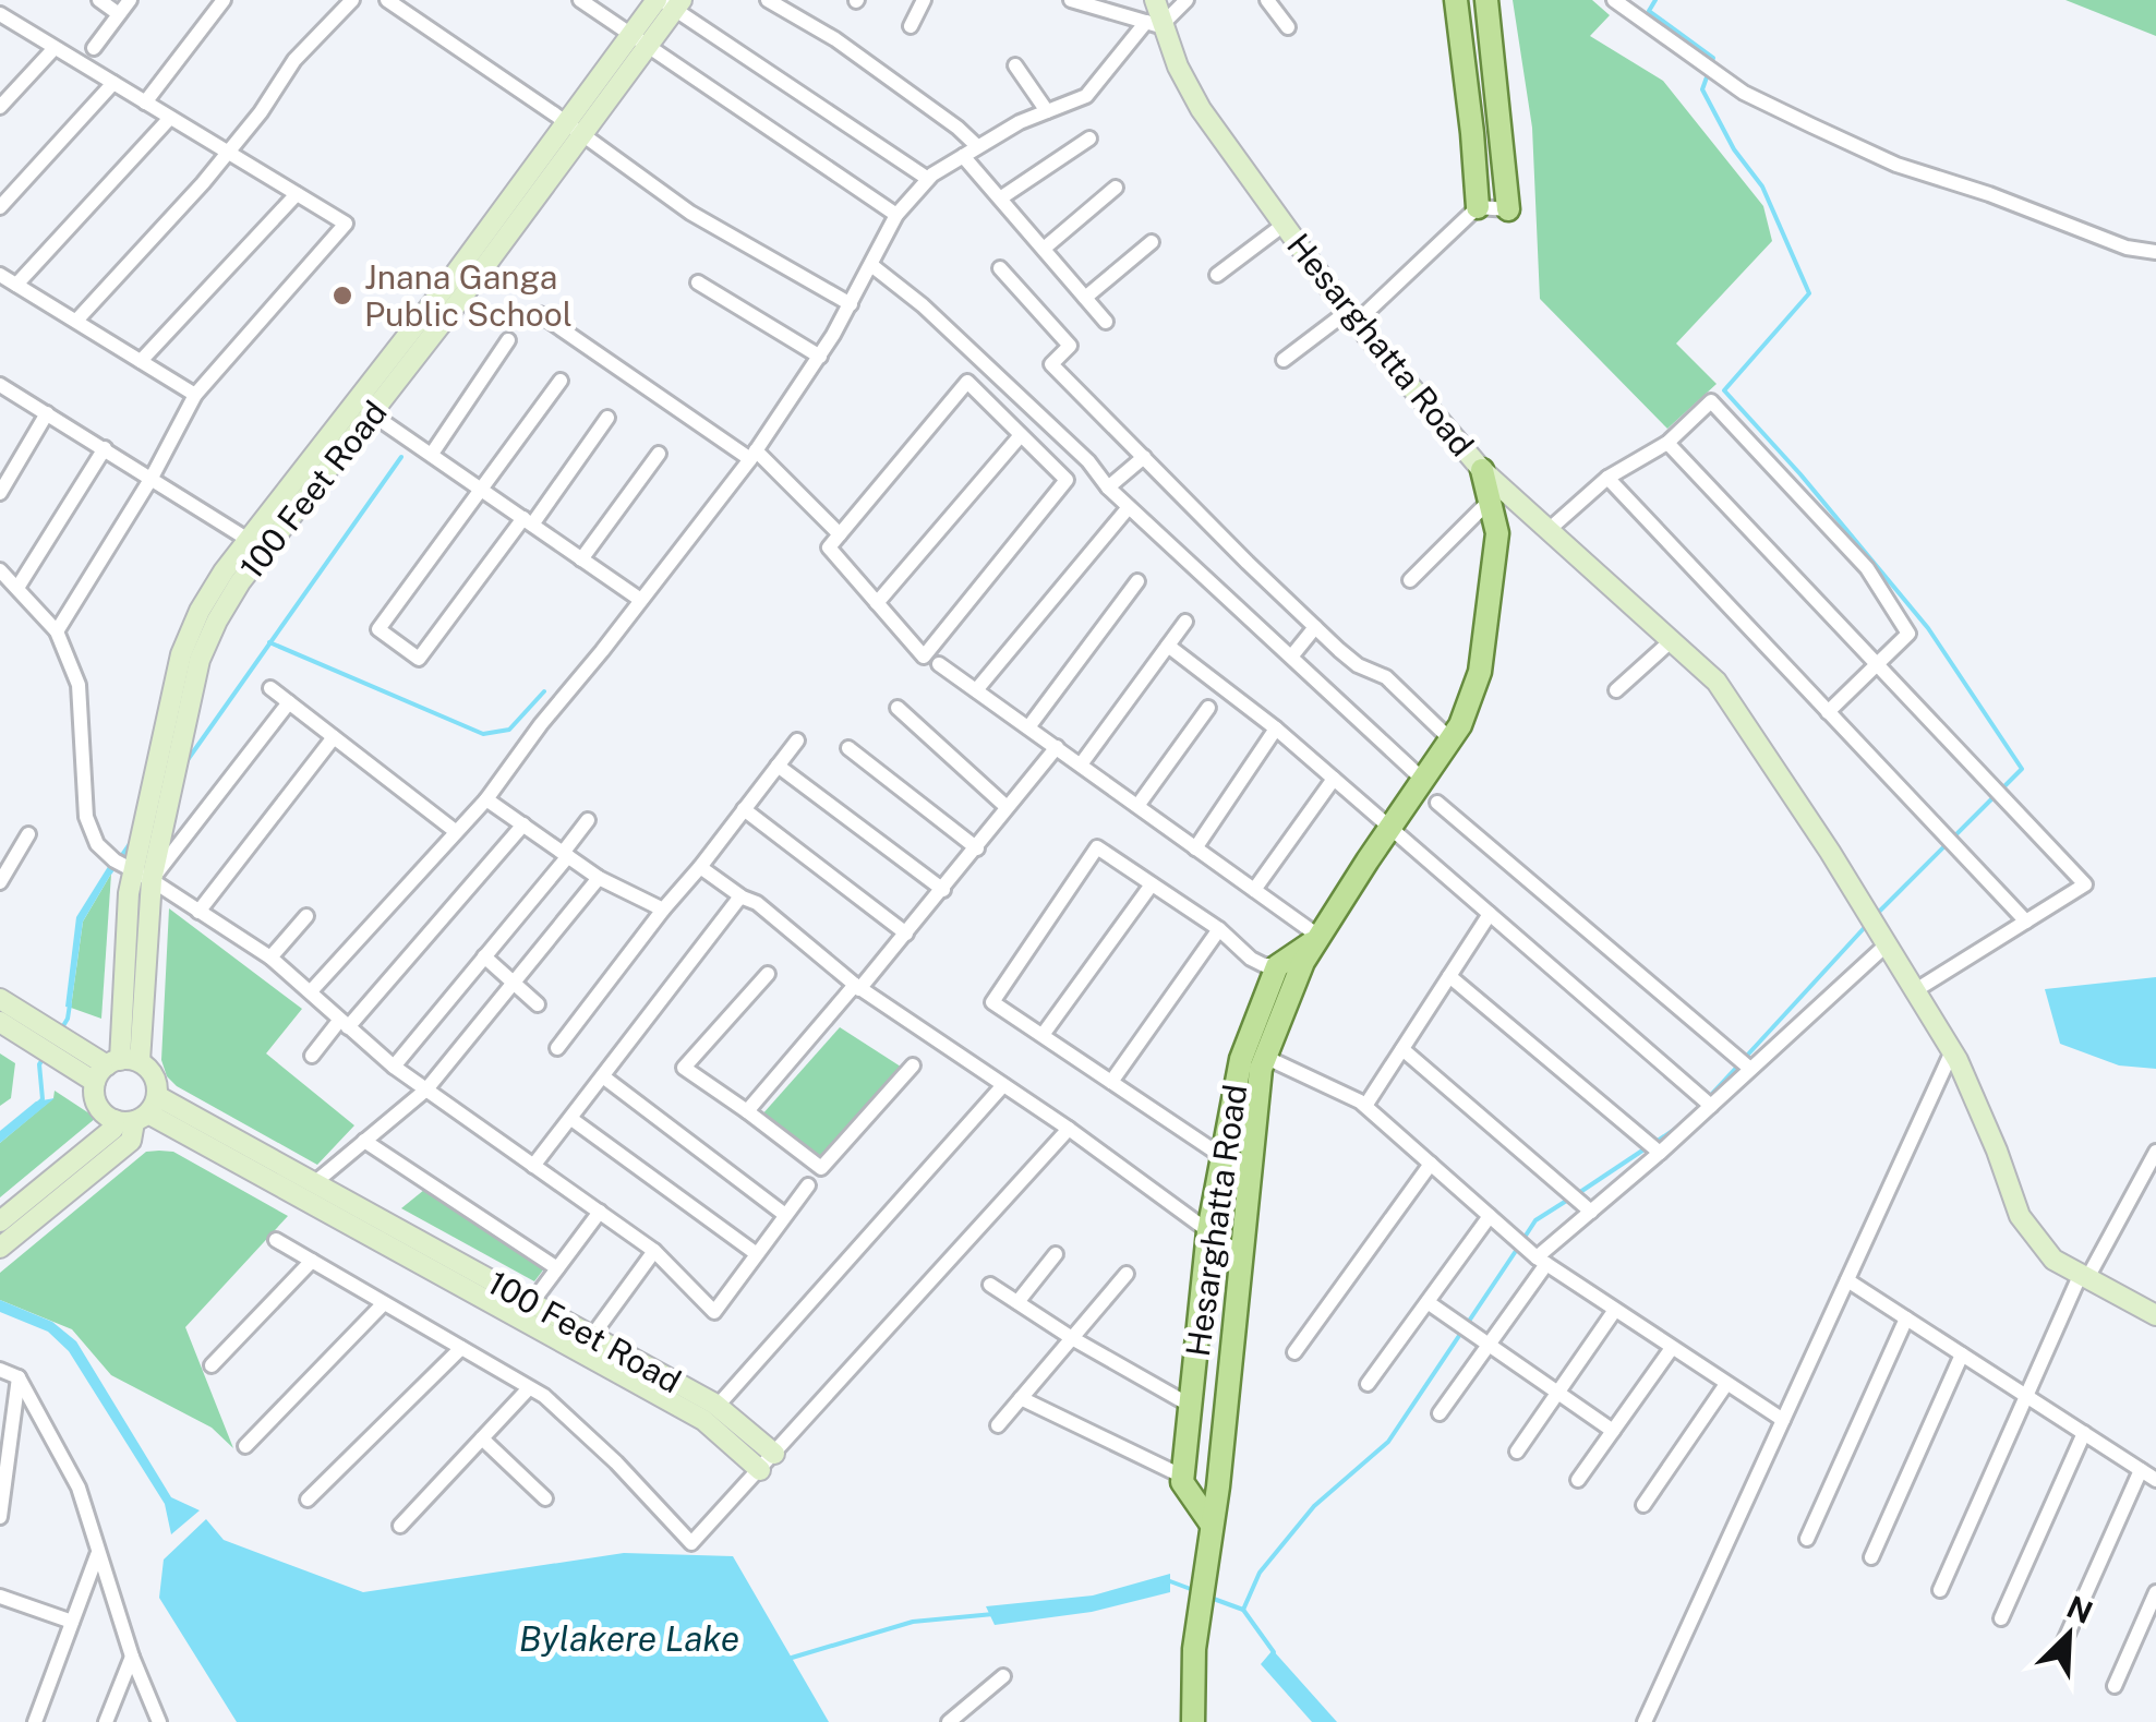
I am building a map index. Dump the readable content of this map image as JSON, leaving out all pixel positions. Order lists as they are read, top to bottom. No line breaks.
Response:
{"streets":{"main road":["Hesarghatta Road","100 Feet Road"]},"water":["Bylakere Lake"],"places":["Jnana Ganga Public School"],"north":"top right"}
